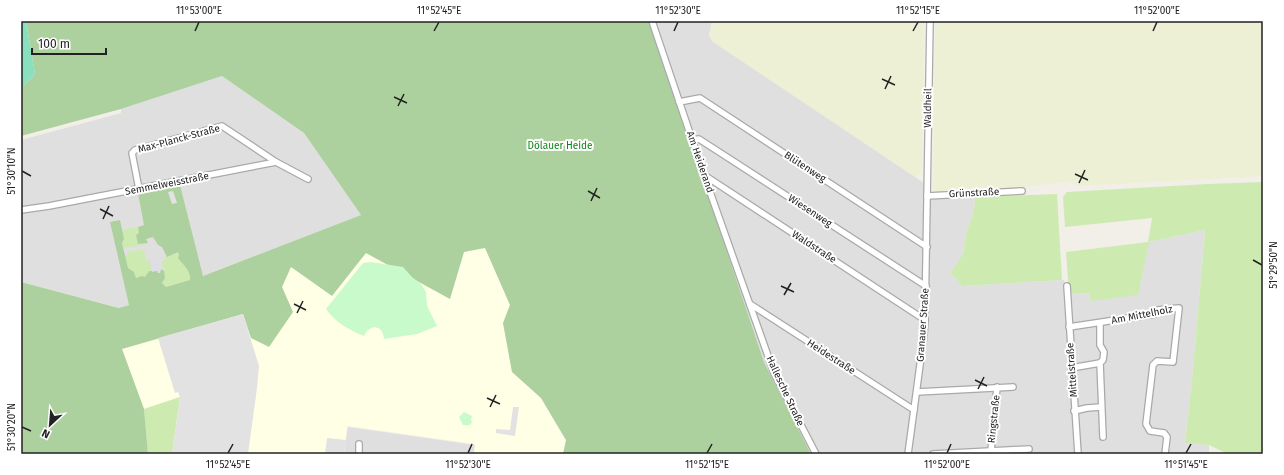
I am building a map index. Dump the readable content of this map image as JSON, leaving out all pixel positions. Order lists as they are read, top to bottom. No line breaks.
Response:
{"streets":{"street":["Waldheil","Max-Planck-Straße","Am Heiderand","Blütenweg","Semmelweisstraße","Grünstraße","Wiesenweg","Waldstraße","Am Mittelholz","Granauer Straße","Heidestraße","Mittelstraße","Hallesche Straße","Ringstraße"]},"crossings":[["Waldheil","Grünstraße"],["Waldheil","Granauer Straße"],["Max-Planck-Straße","Semmelweisstraße"],["Am Heiderand","Blütenweg"],["Am Heiderand","Wiesenweg"],["Am Heiderand","Waldstraße"],["Am Heiderand","Heidestraße"],["Am Heiderand","Hallesche Straße"],["Blütenweg","Granauer Straße"],["Grünstraße","Granauer Straße"],["Wiesenweg","Granauer Straße"],["Waldstraße","Granauer Straße"],["Am Mittelholz","Mittelstraße"],["Granauer Straße","Heidestraße"],["Granauer Straße","Ringstraße"],["Heidestraße","Hallesche Straße"]],"parks":["Dölauer Heide"],"scale_bar":"100 m","north":"bottom left","coordinates":["11°53'00\"E","11°52'45\"E","11°52'30\"E","11°52'15\"E","11°52'00\"E","51°30'10\"N","51°29'50\"N","51°30'20\"N","11°51'45\"E"]}
